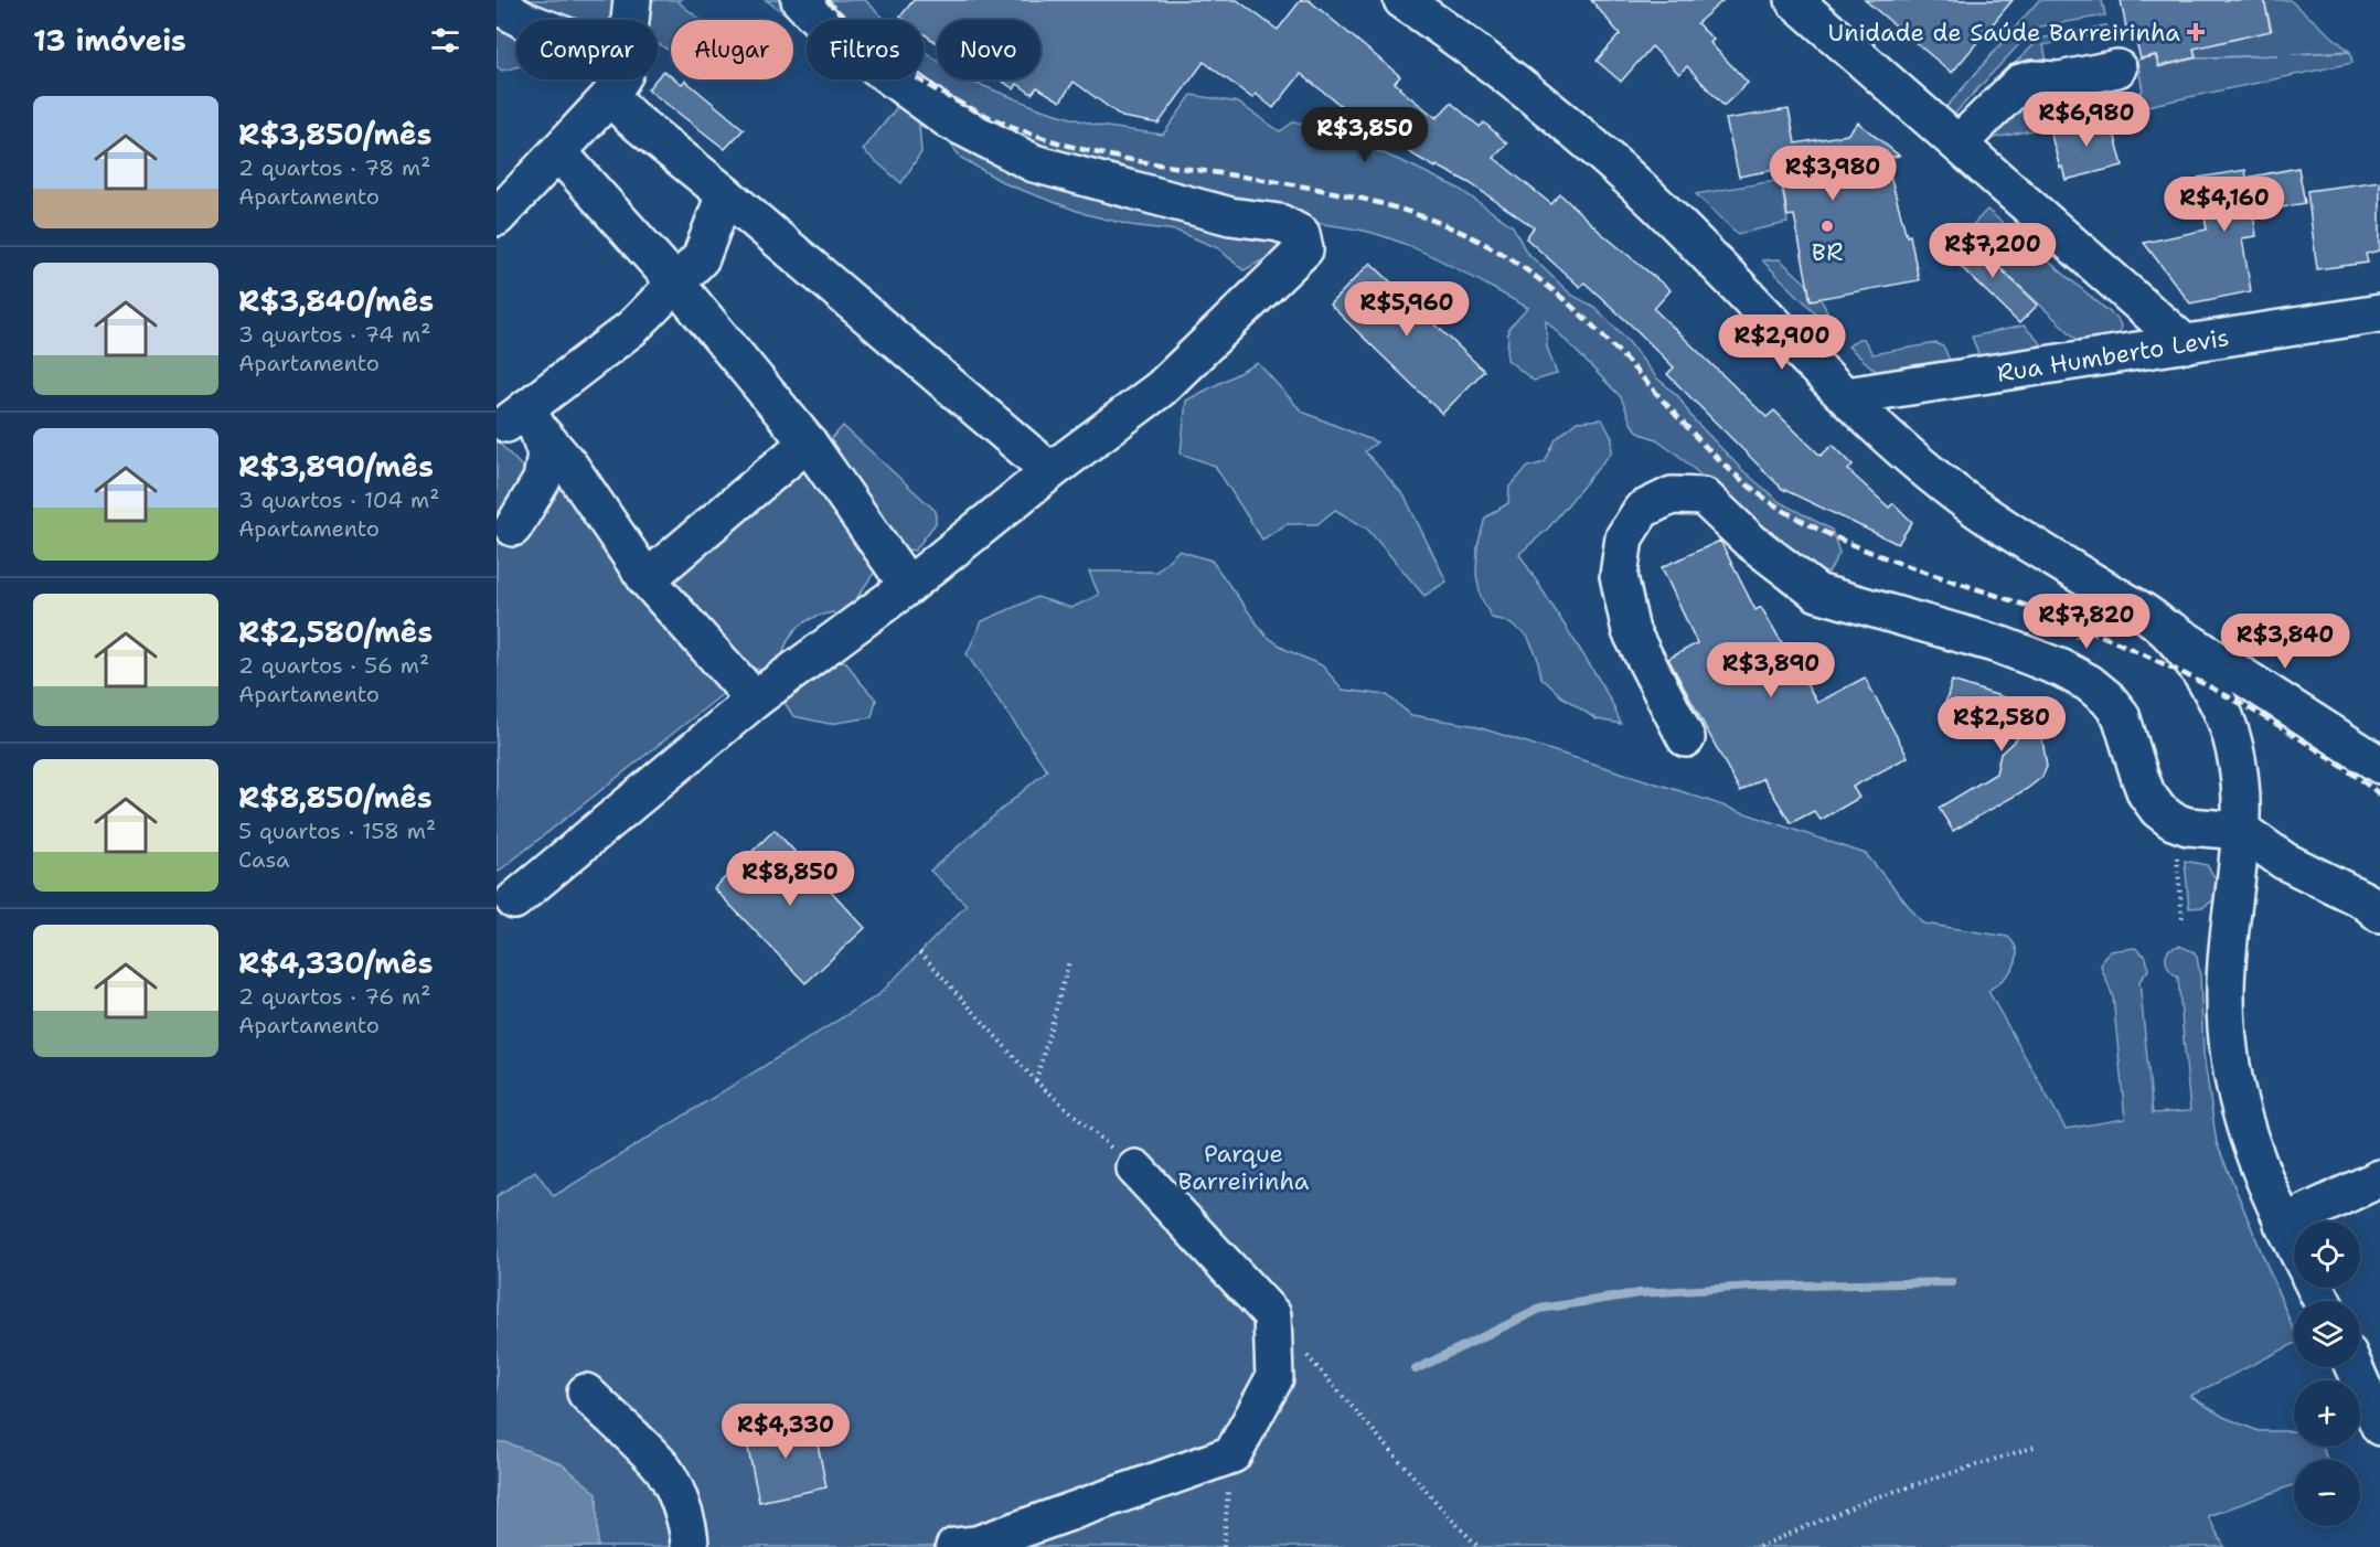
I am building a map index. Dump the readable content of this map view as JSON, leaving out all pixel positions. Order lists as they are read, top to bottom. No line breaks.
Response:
{"streets":{"street":["Rua Humberto Levis"]},"parks":["Parque Barreirinha"],"places":{"health":["Unidade de Saúde Barreirinha"],"other":["BR"]},"page":{"heading":"13 imóveis","chip":["Comprar","Alugar","Filtros","Novo"],"list":[{"name":"R$3,850/mês","note":"2 quartos · 78 m² · Apartamento"},{"name":"R$3,840/mês","note":"3 quartos · 74 m² · Apartamento"},{"name":"R$3,890/mês","note":"3 quartos · 104 m² · Apartamento"},{"name":"R$2,580/mês","note":"2 quartos · 56 m² · Apartamento"},{"name":"R$8,850/mês","note":"5 quartos · 158 m² · Casa"},{"name":"R$4,330/mês","note":"2 quartos · 76 m² · Apartamento"}],"price":["R$6,980","R$3,850","R$3,980","R$4,160","R$7,200","R$5,960","R$2,900","R$7,820","R$3,840","R$3,890","R$2,580","R$8,850","R$4,330"],"map_buttons":["+","−"]}}
